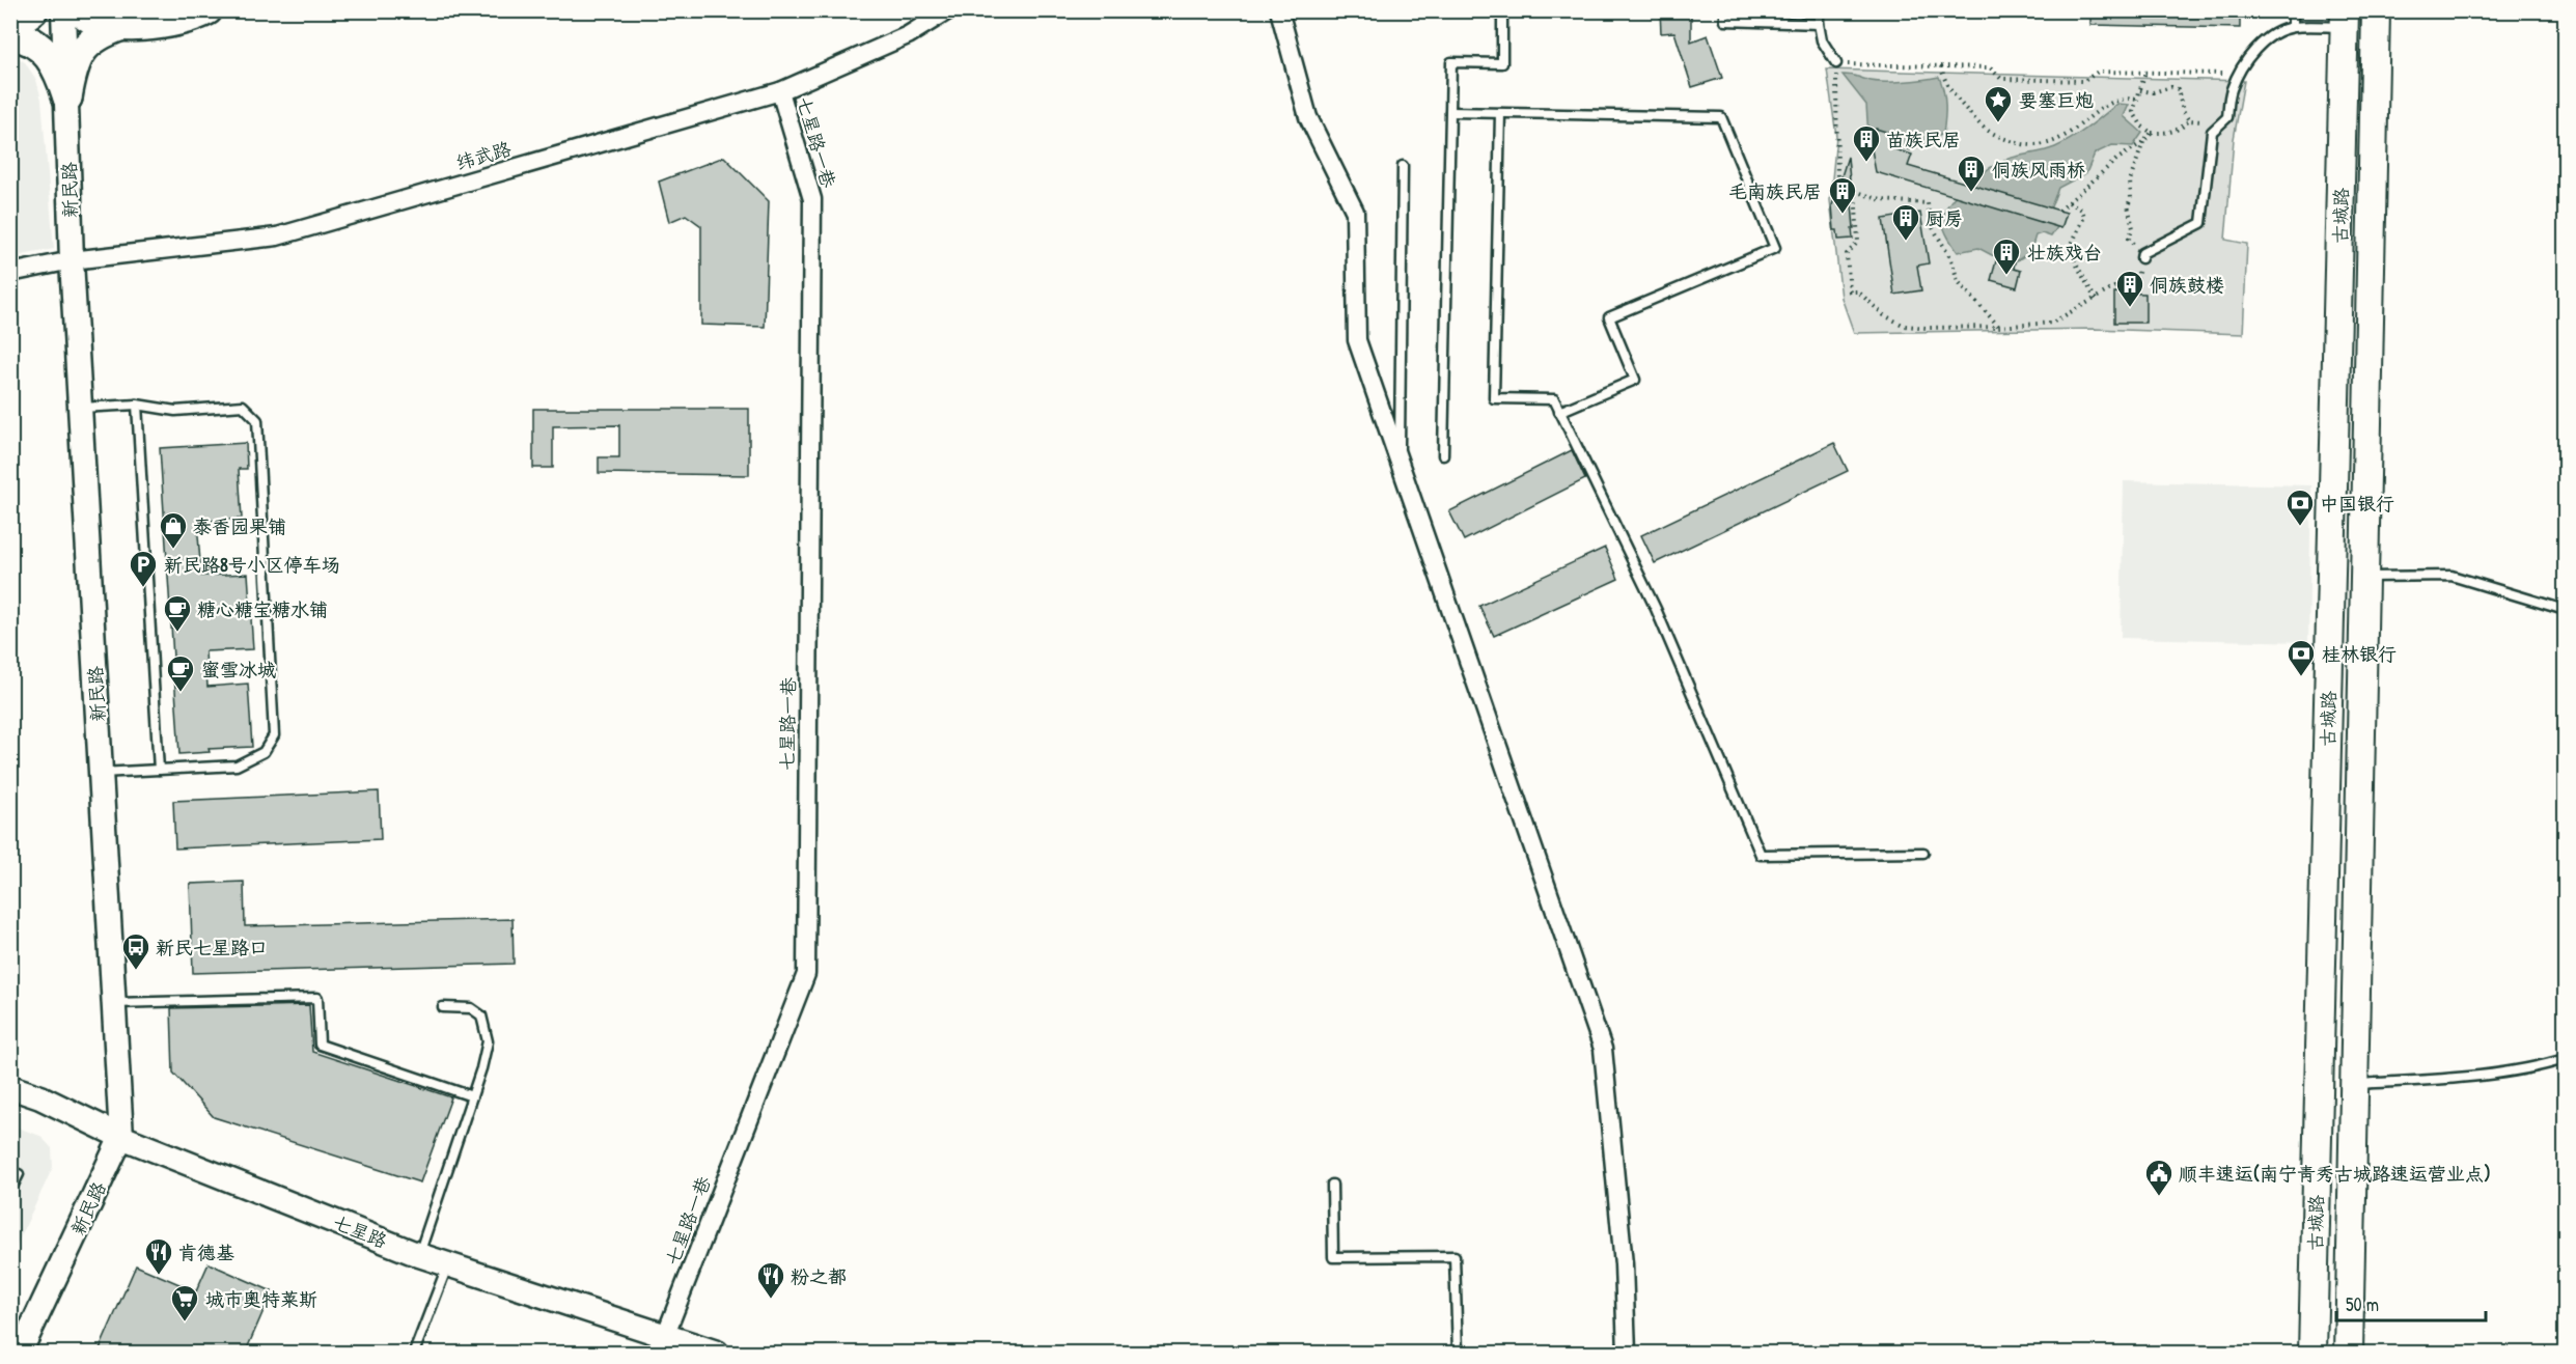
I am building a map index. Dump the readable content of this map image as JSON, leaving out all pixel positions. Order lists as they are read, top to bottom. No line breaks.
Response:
{"streets":{"main road":["新民路","古城路","七星路"],"street":["七星路一巷","纬武路"]},"crossings":[["七星路一巷","纬武路"],["七星路一巷","七星路"],["纬武路","新民路"],["新民路","七星路"]],"places":{"place":["要塞巨炮"],"building":["苗族民居","侗族风雨桥","毛南族民居","厨房","壮族戏台","侗族鼓楼"],"bank":["中国银行","桂林银行"],"shop":["泰香园果铺"],"parking":["新民路8号小区停车场"],"cafe":["糖心糖宝糖水铺","蜜雪冰城"],"bus stop":["新民七星路口"],"public building":["顺丰速运(南宁青秀古城路速运营业点)"],"restaurant":["肯德基","粉之都"],"supermarket":["城市奥特莱斯"]},"scale_bar":"50 m"}
